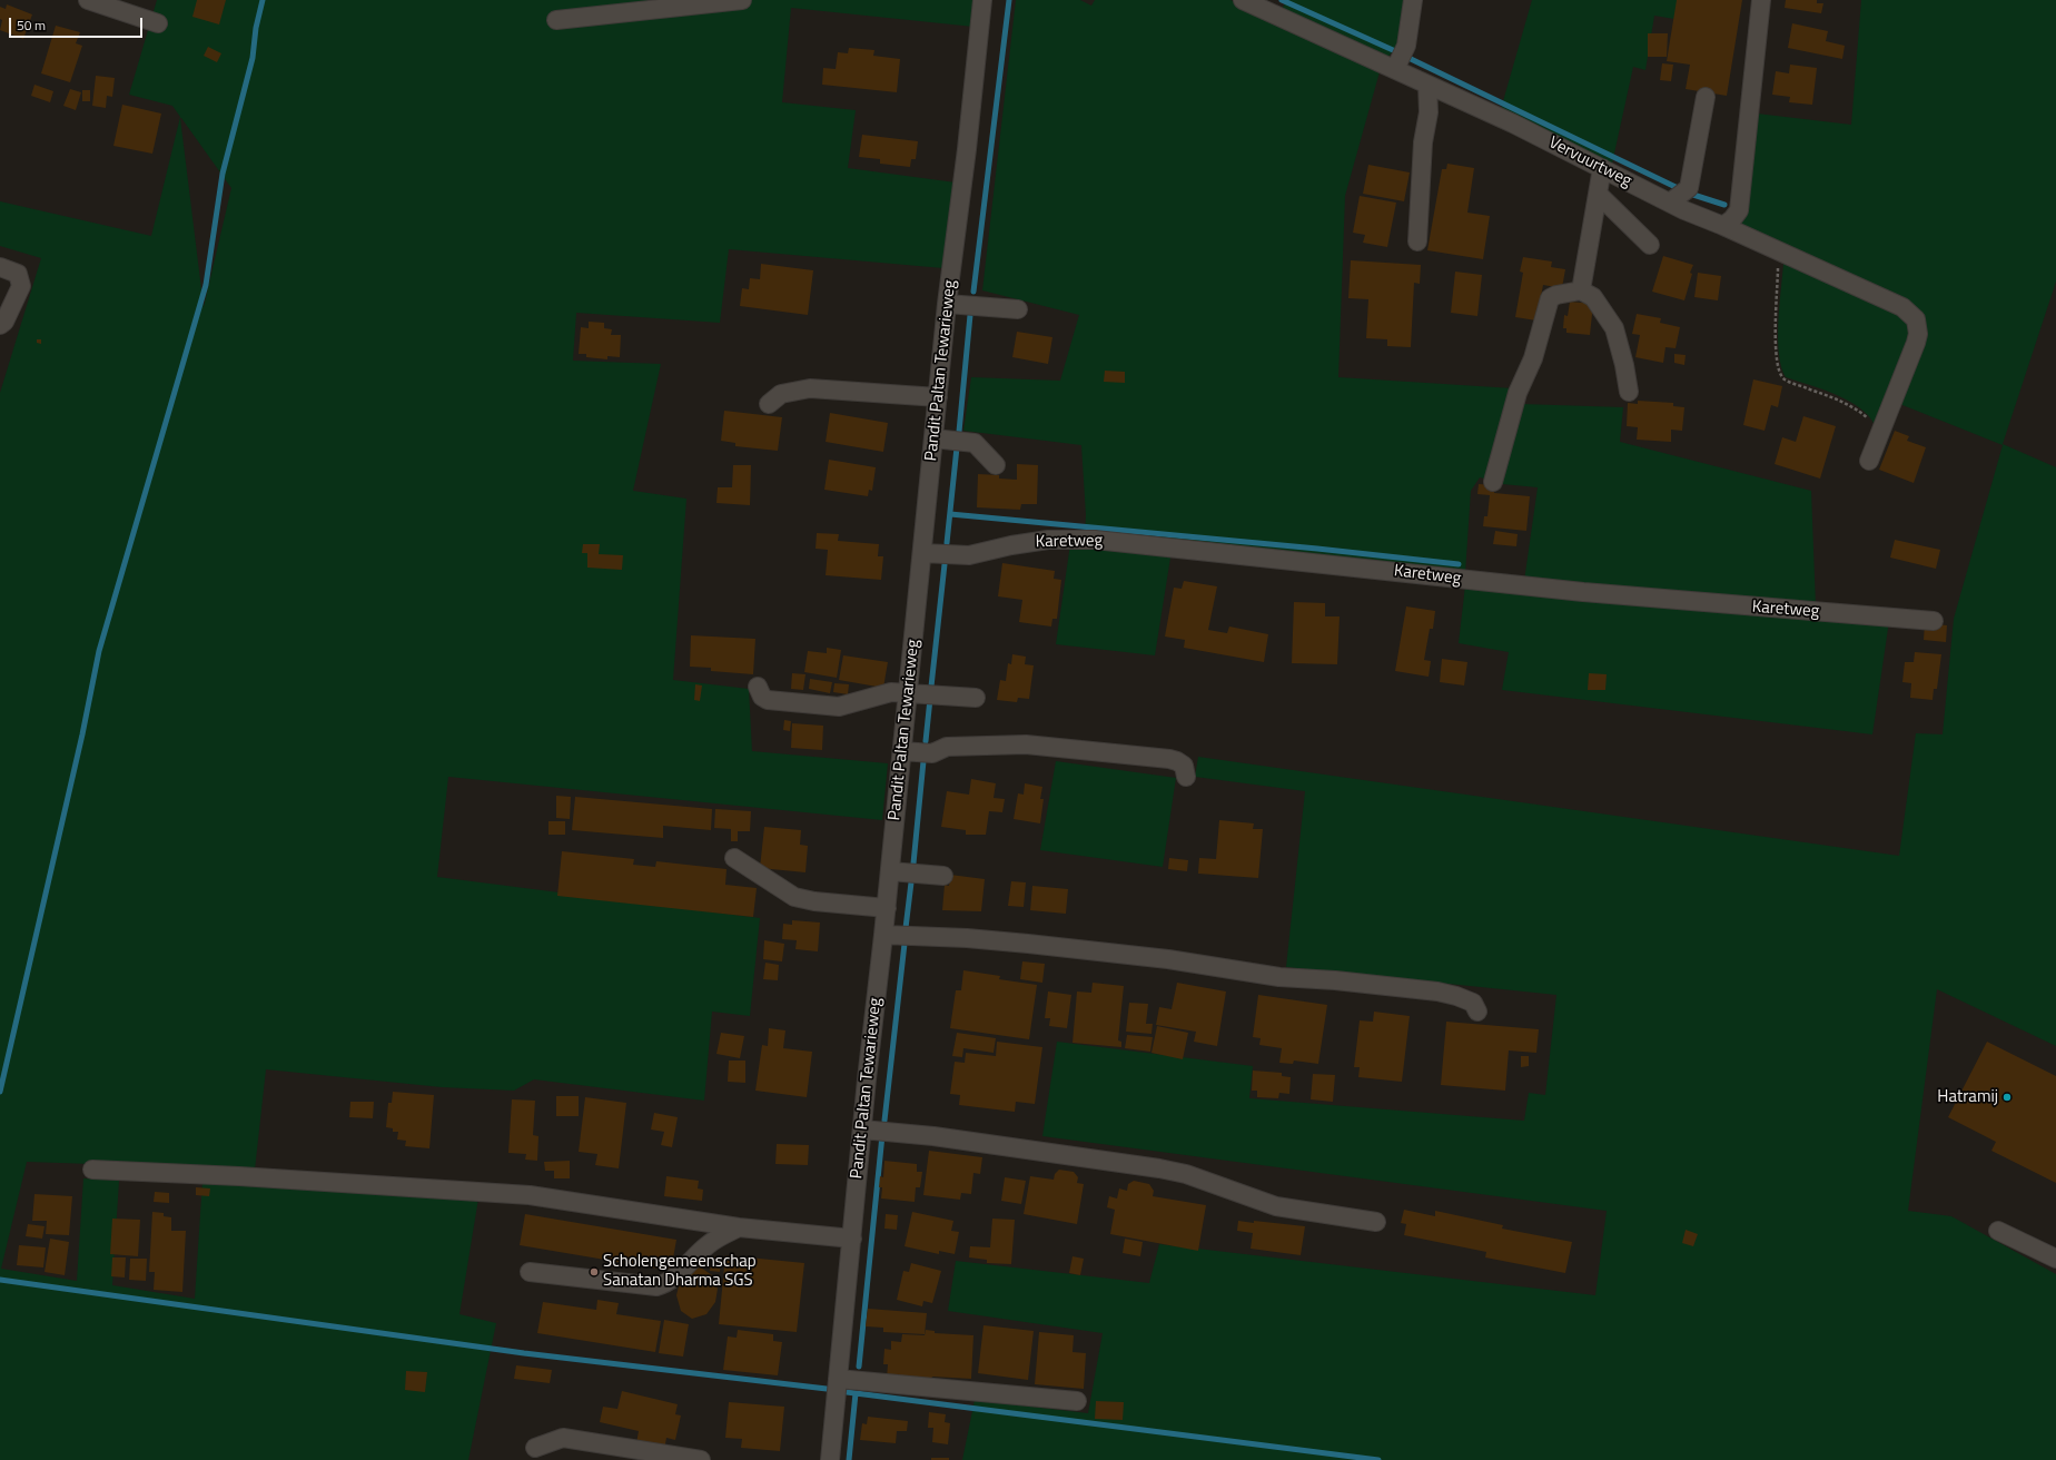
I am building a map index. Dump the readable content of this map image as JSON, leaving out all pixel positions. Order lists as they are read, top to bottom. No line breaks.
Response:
{"streets":{"street":["Vervuurtweg","Pandit Paltan Tewarieweg","Karetweg"]},"crossings":[["Pandit Paltan Tewarieweg","Karetweg"]],"places":["Hatramij","Scholengemeenschap Sanatan Dharma SGS"],"scale_bar":"50 m"}
